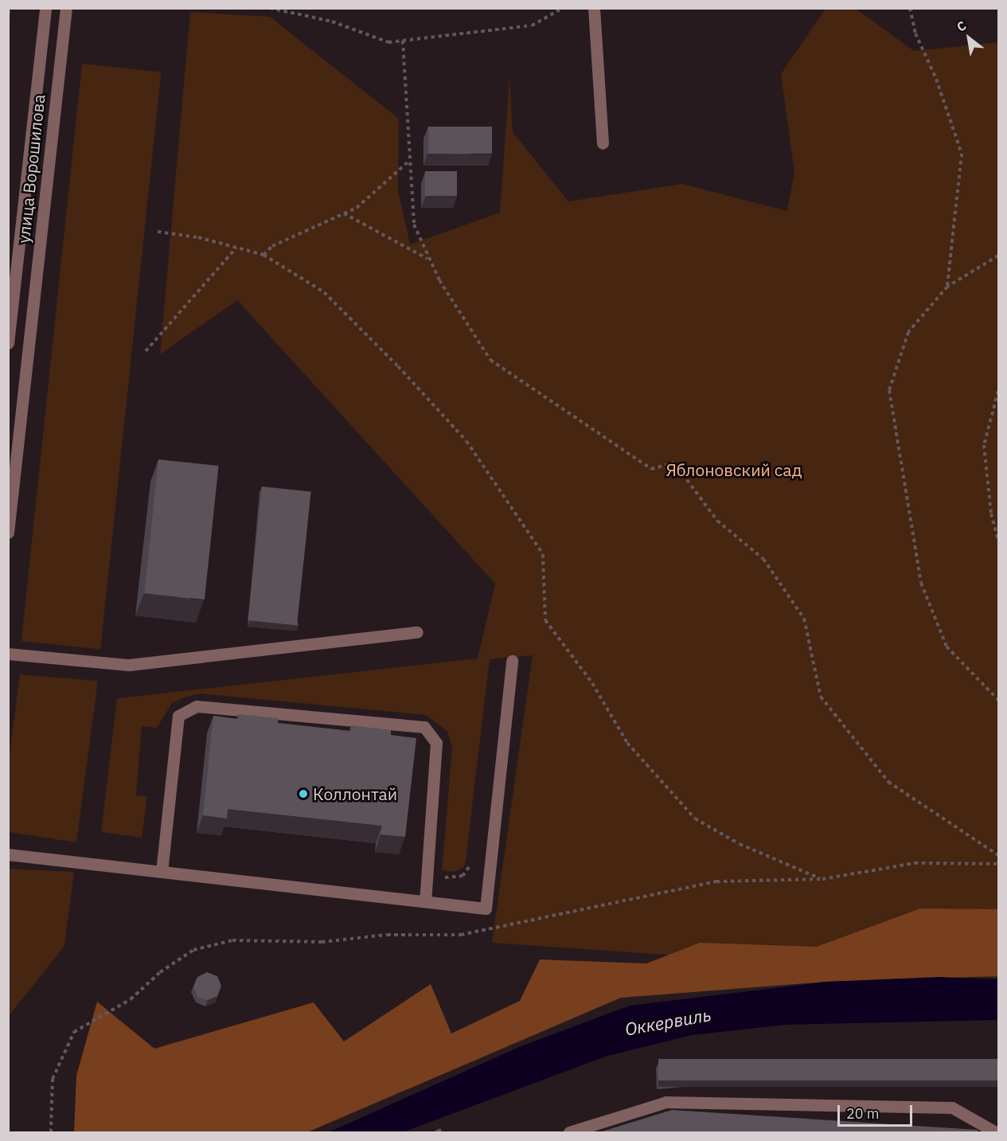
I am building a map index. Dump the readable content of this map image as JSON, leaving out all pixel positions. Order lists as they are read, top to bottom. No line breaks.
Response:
{"streets":{"street":["улица Ворошилова"]},"water":["Оккервиль"],"parks":["Яблоновский сад"],"places":["Коллонтай"],"scale_bar":"20 m","north":"top left"}
